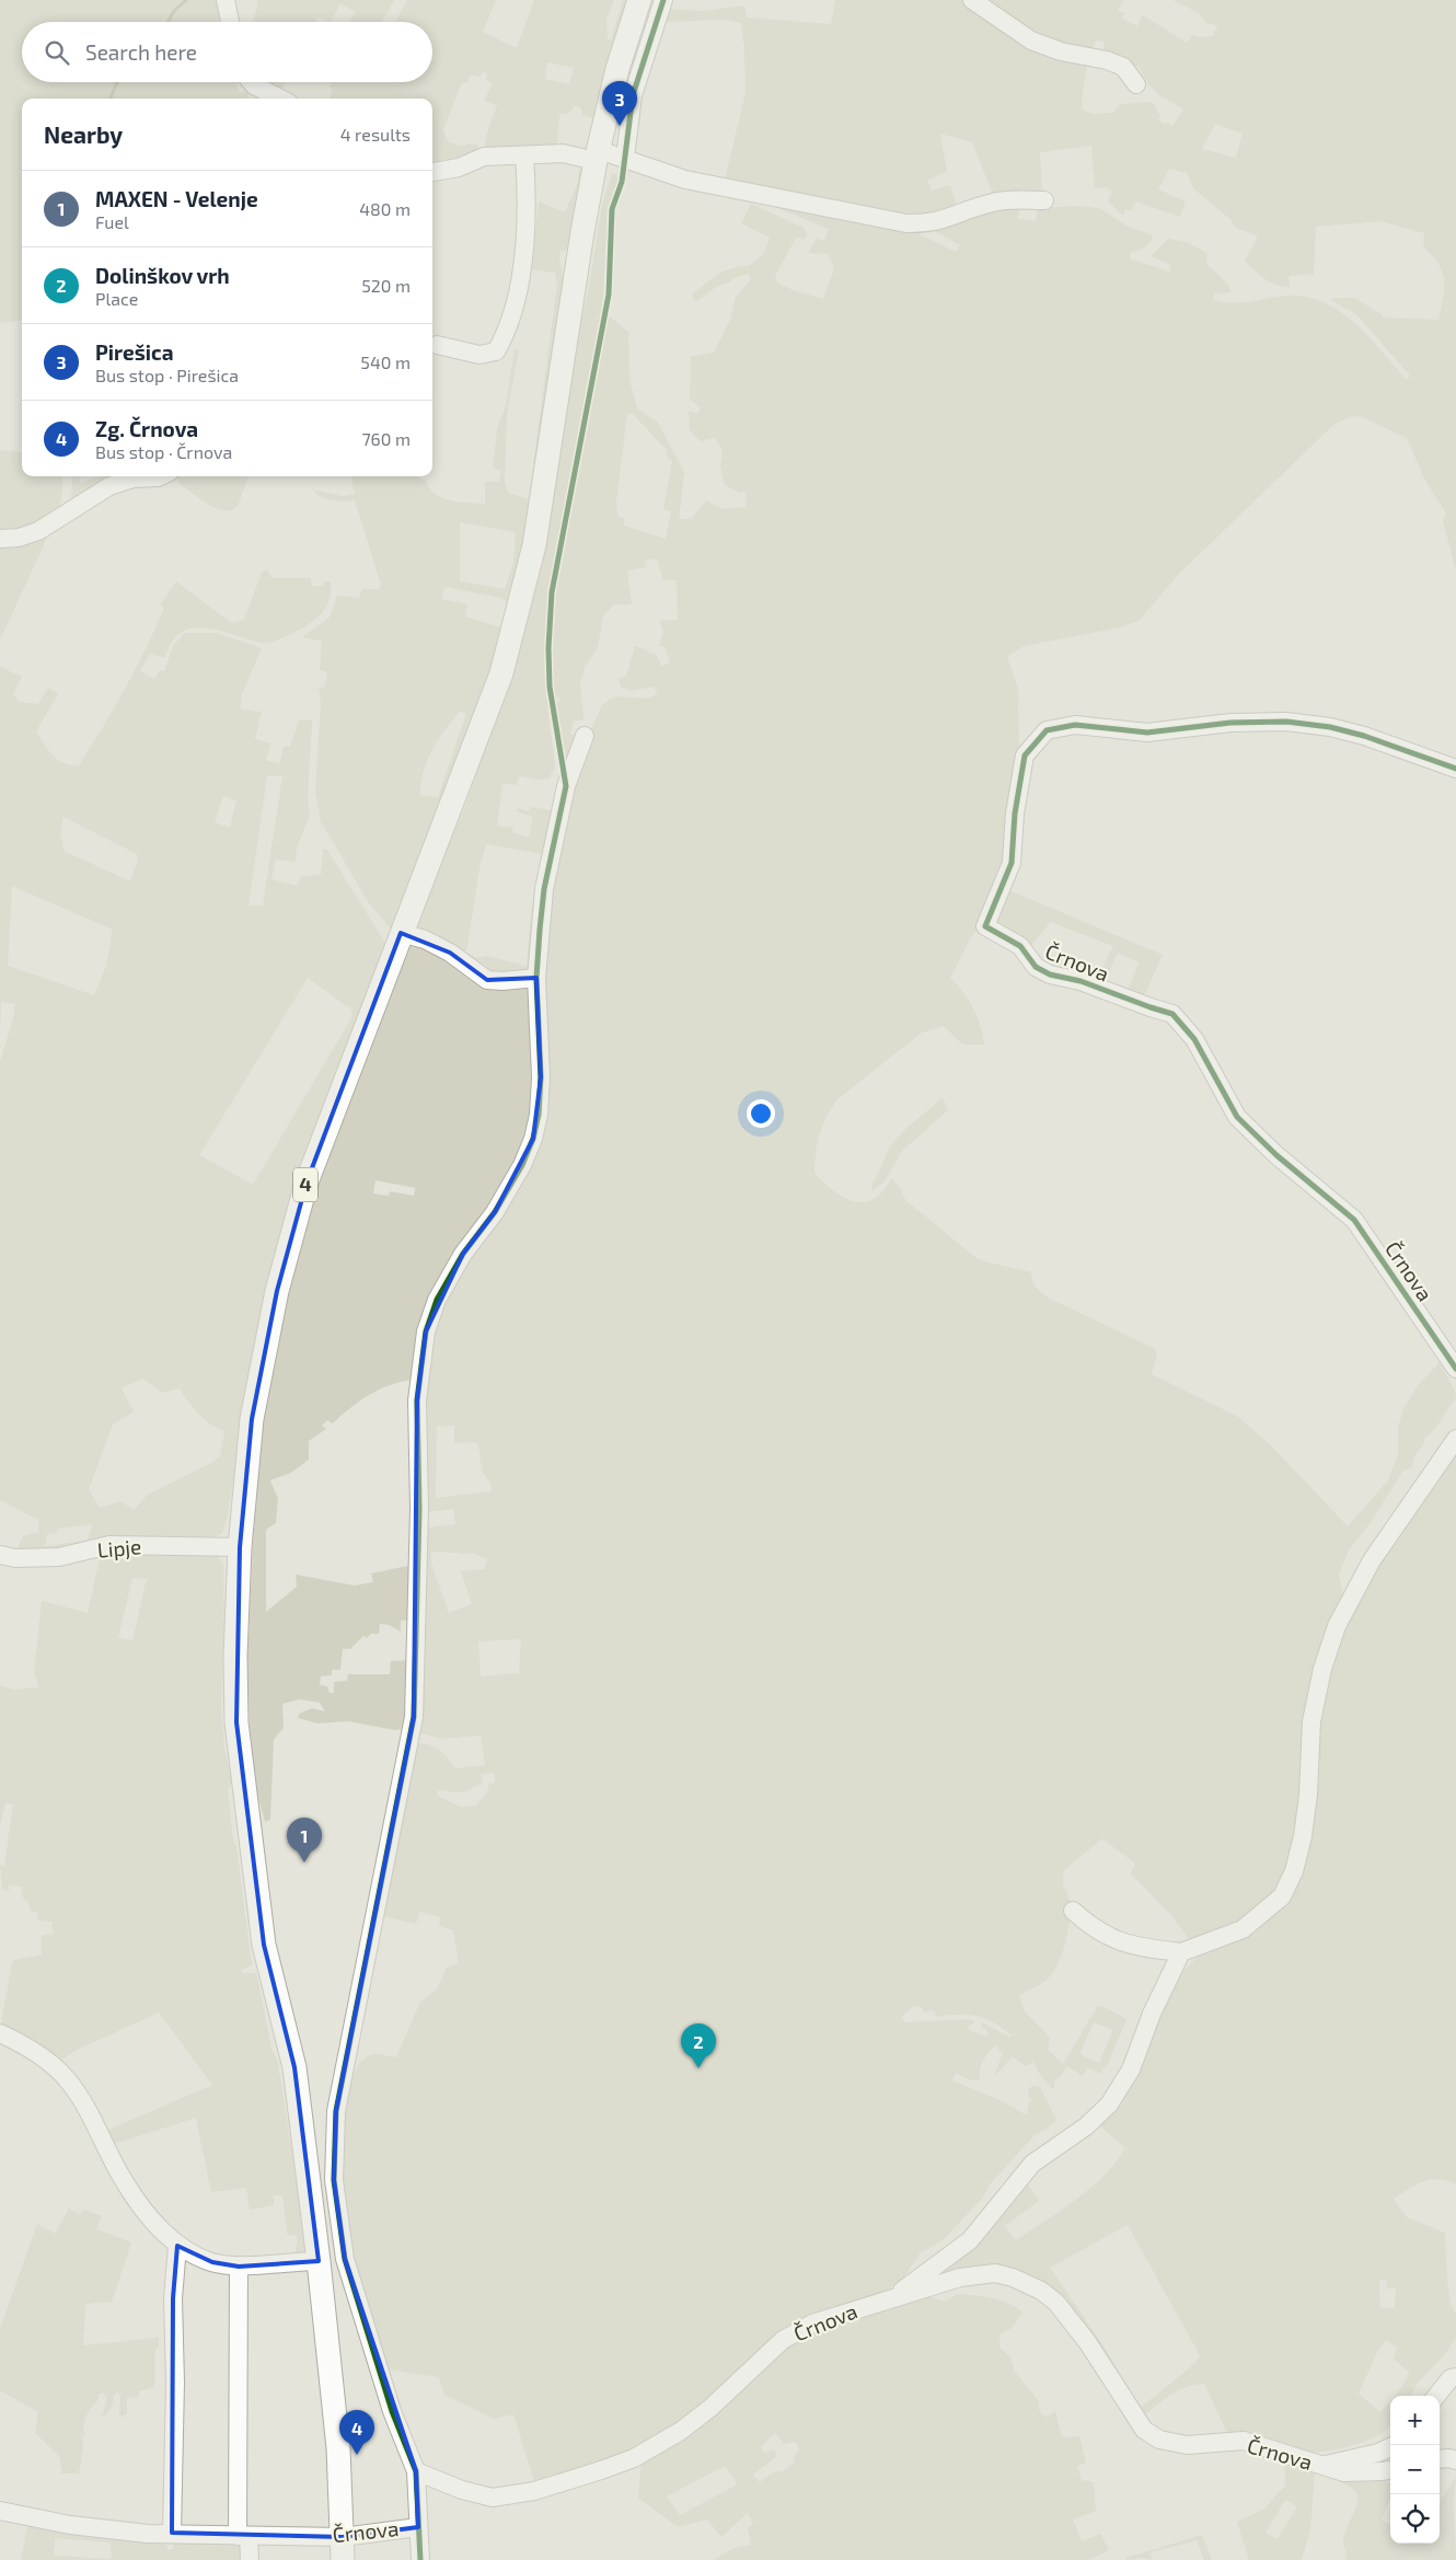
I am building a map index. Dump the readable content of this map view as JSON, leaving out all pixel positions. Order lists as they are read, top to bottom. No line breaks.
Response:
{"streets":{"main road":["4"],"street":["Črnova","Lipje"]},"crossings":[["Črnova","4"],["4","Lipje"]],"page":{"search":"Search here","pins":["3","1","2","4"],"heading":["Nearby","4 results"],"list":[{"mark":"1","name":"MAXEN - Velenje","note":"Fuel","value":"480 m"},{"mark":"2","name":"Dolinškov vrh","note":"Place","value":"520 m"},{"mark":"3","name":"Pirešica","note":"Bus stop · Pirešica","value":"540 m"},{"mark":"4","name":"Zg. Črnova","note":"Bus stop · Črnova","value":"760 m"}],"map_buttons":["+","−"]}}
